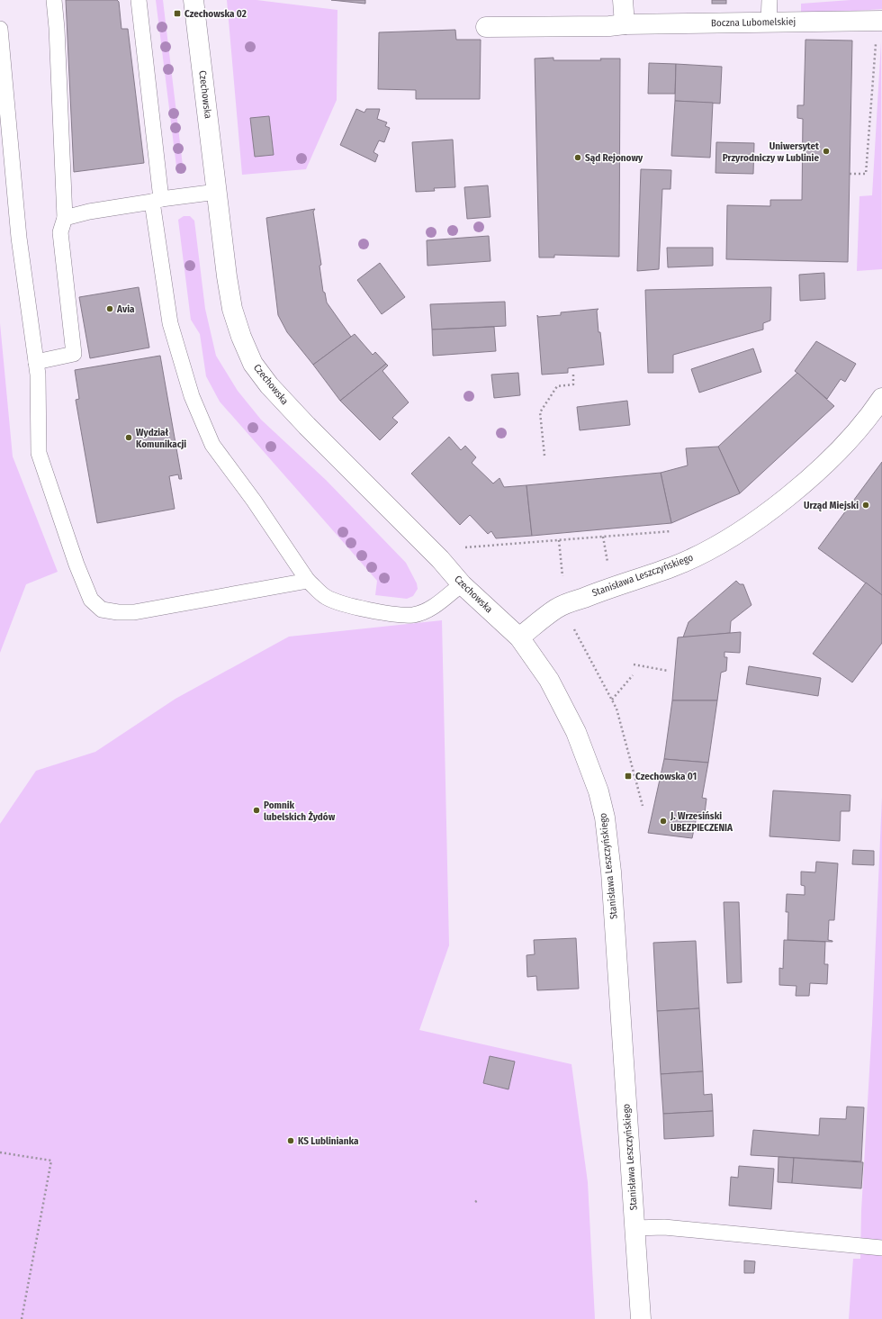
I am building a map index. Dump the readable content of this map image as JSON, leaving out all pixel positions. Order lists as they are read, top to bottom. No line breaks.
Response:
{"streets":{"street":["Boczna Lubomelskiej","Czechowska","Stanisława Leszczyńskiego"]},"crossings":[["Czechowska","Stanisława Leszczyńskiego"]],"places":{"transit":["Czechowska 02","Czechowska 01"],"other":["Uniwersytet Przyrodniczy w Lublinie","Sąd Rejonowy","Avia","Wydział Komunikacji","Urząd Miejski","Pomnik lubelskich Żydów","J. Wrzesiński UBEZPIECZENIA","KS Lublinianka"]}}
